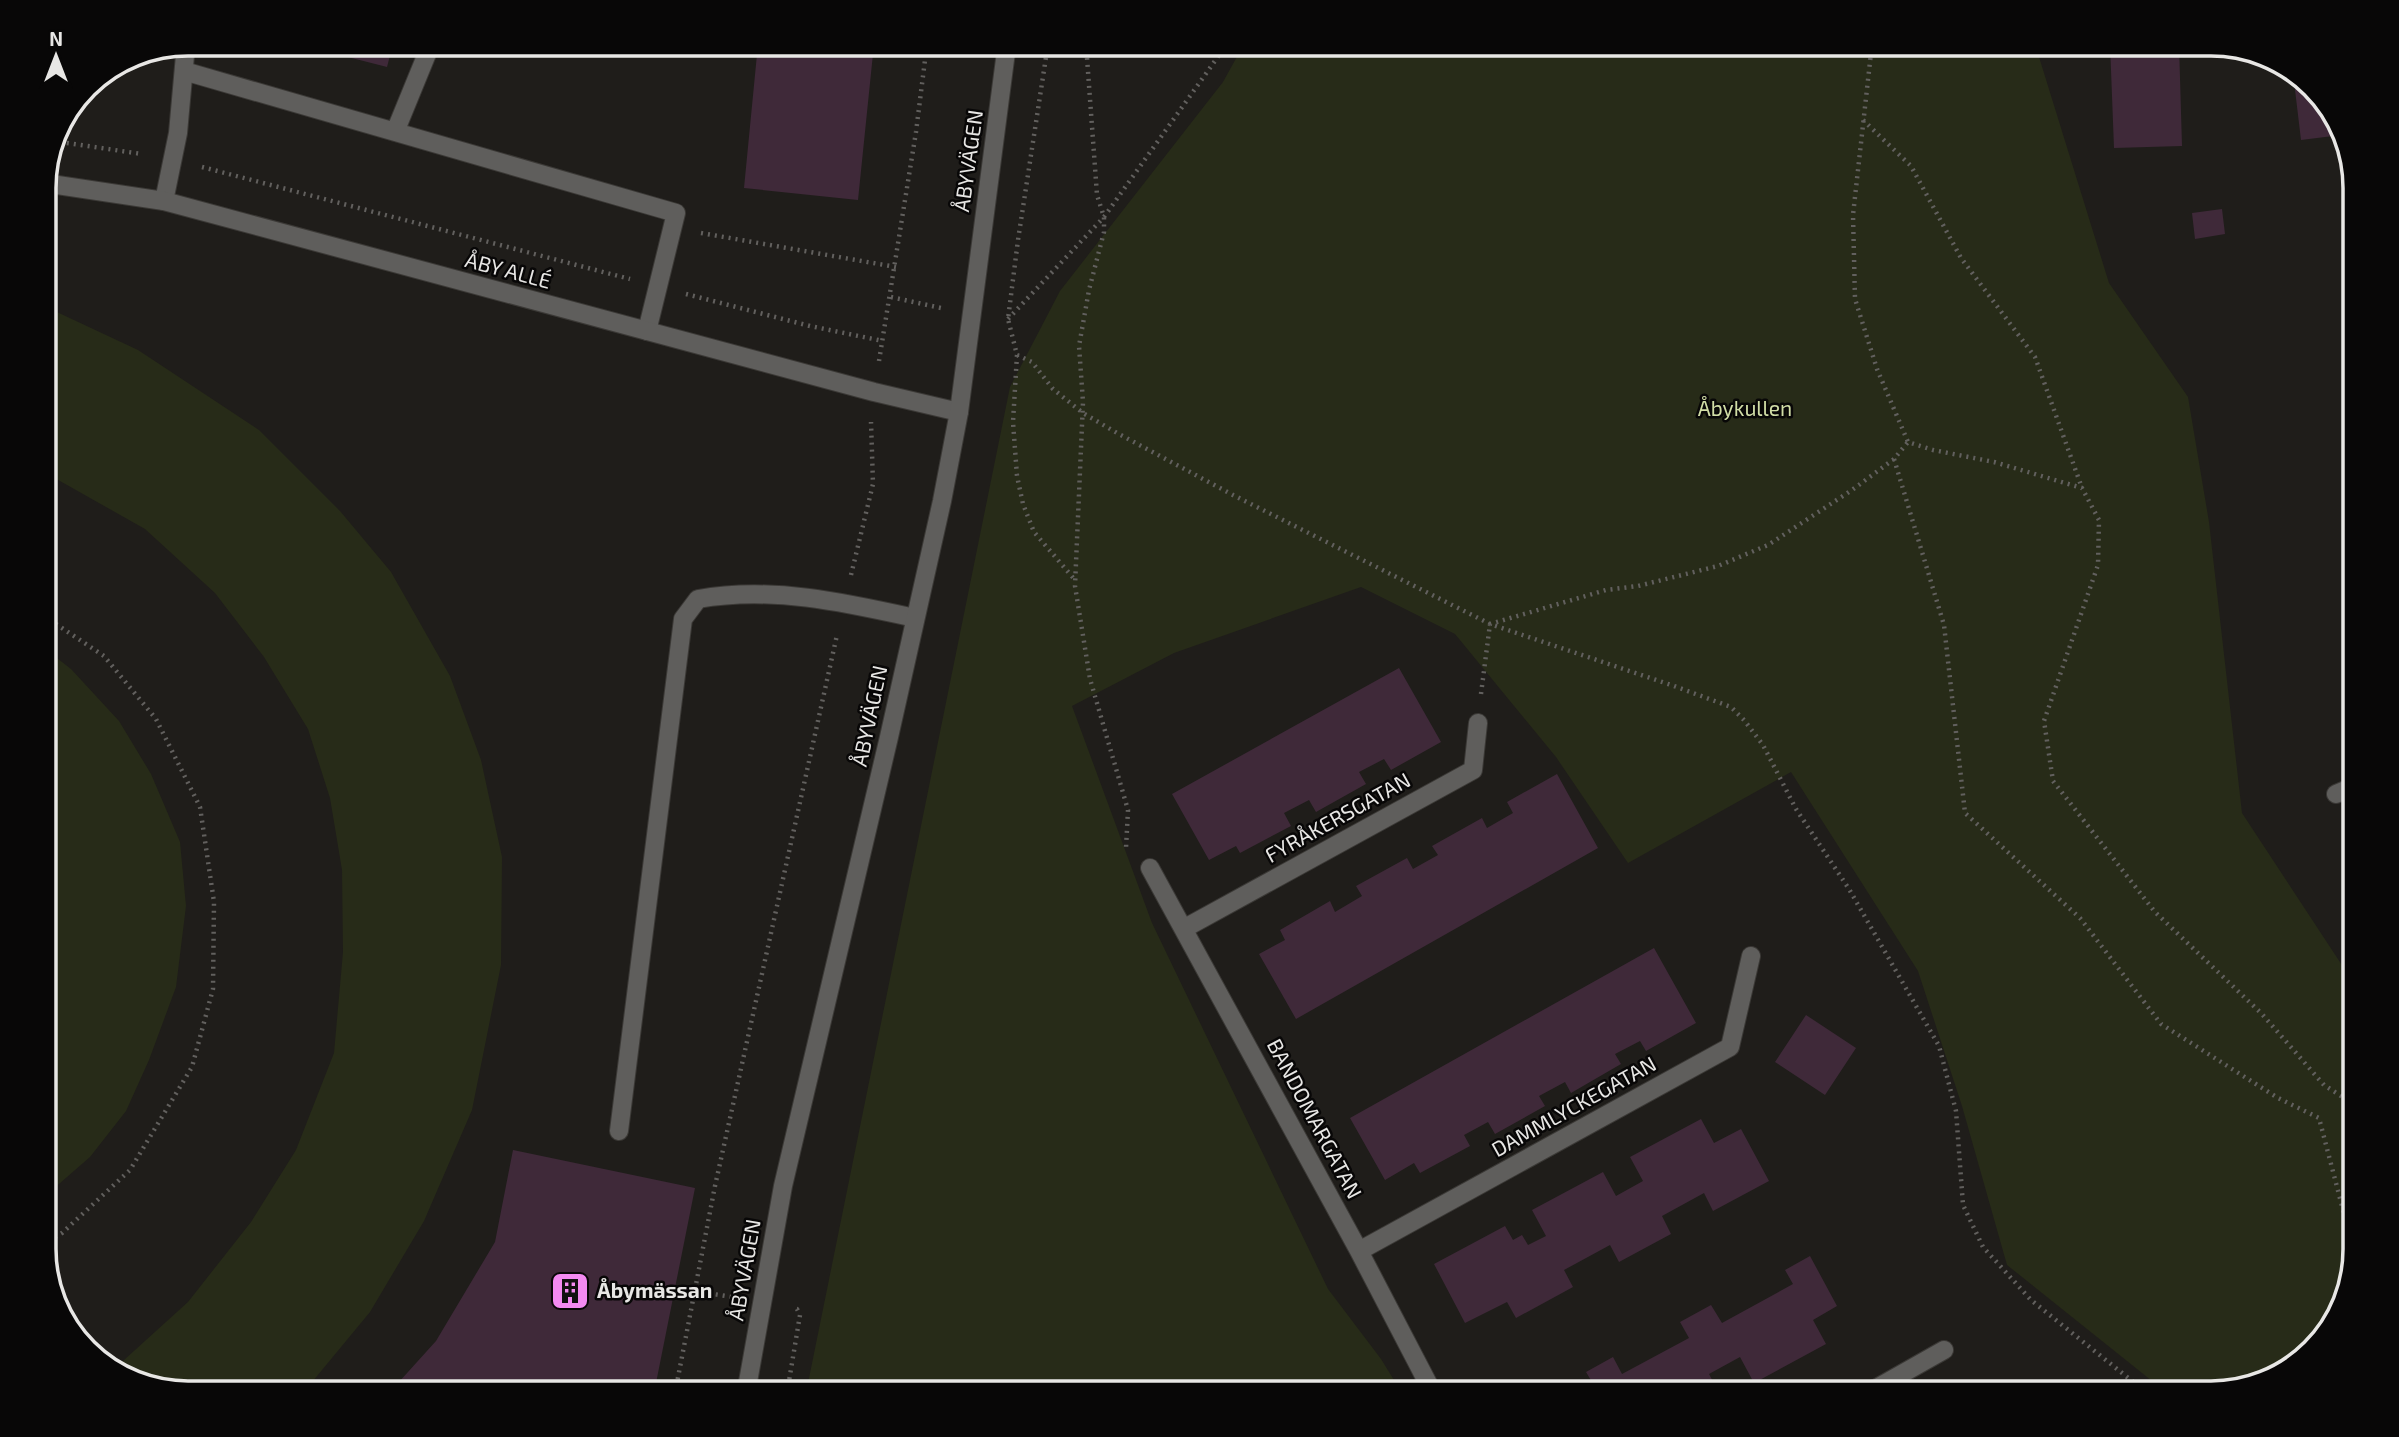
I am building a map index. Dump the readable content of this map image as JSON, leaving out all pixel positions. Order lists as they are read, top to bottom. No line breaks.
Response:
{"streets":{"street":["ÅBYVÄGEN","ÅBY ALLÉ","FYRÅKERSGATAN","DAMMLYCKEGATAN","BANDOMARGATAN"]},"crossings":[["ÅBYVÄGEN","ÅBY ALLÉ"],["FYRÅKERSGATAN","BANDOMARGATAN"],["DAMMLYCKEGATAN","BANDOMARGATAN"]],"parks":["Åbykullen"],"places":{"building":["Åbymässan"]},"north":"top"}
